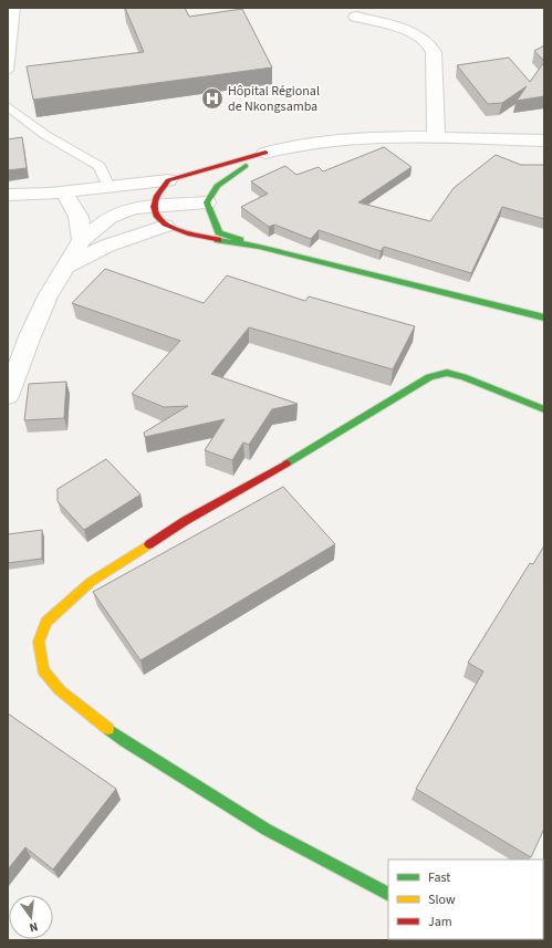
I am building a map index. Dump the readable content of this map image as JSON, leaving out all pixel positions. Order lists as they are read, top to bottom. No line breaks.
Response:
{"places":{"hospital":["Hôpital Régional de Nkongsamba"]},"legend":["Fast","Slow","Jam"],"north":"bottom"}
